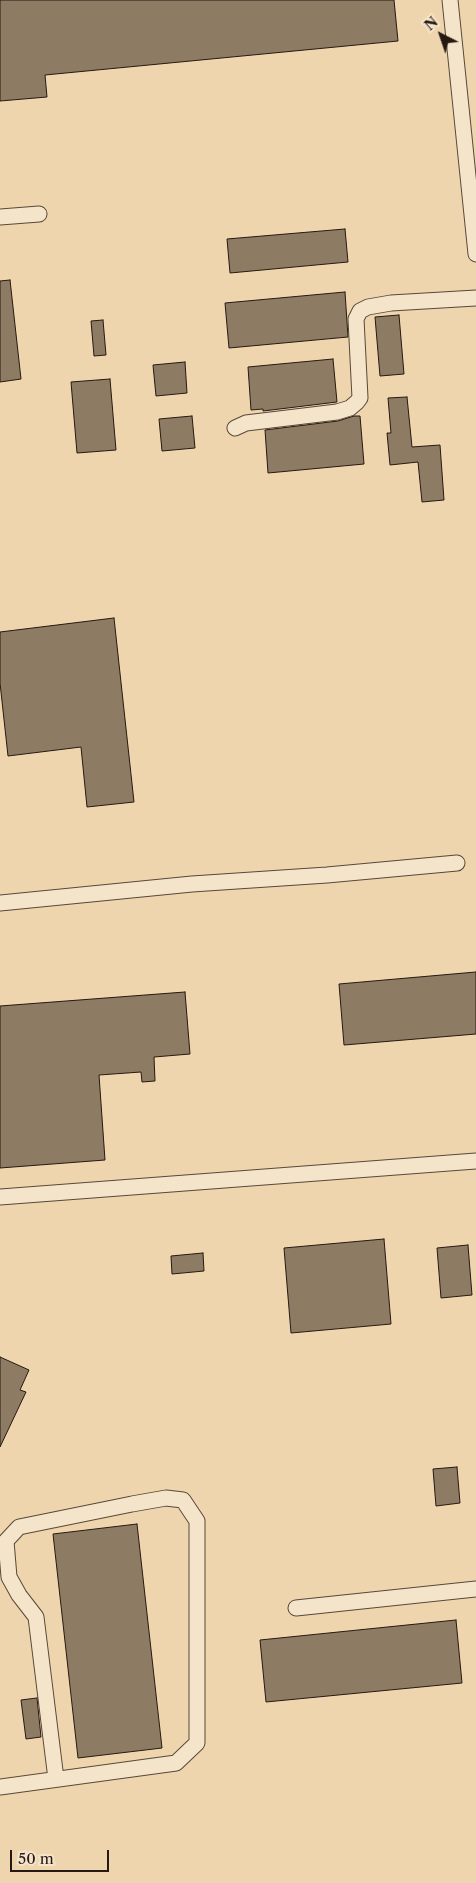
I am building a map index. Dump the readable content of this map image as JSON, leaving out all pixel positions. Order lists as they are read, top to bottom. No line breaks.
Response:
{"scale_bar":"50 m","north":"top left"}
